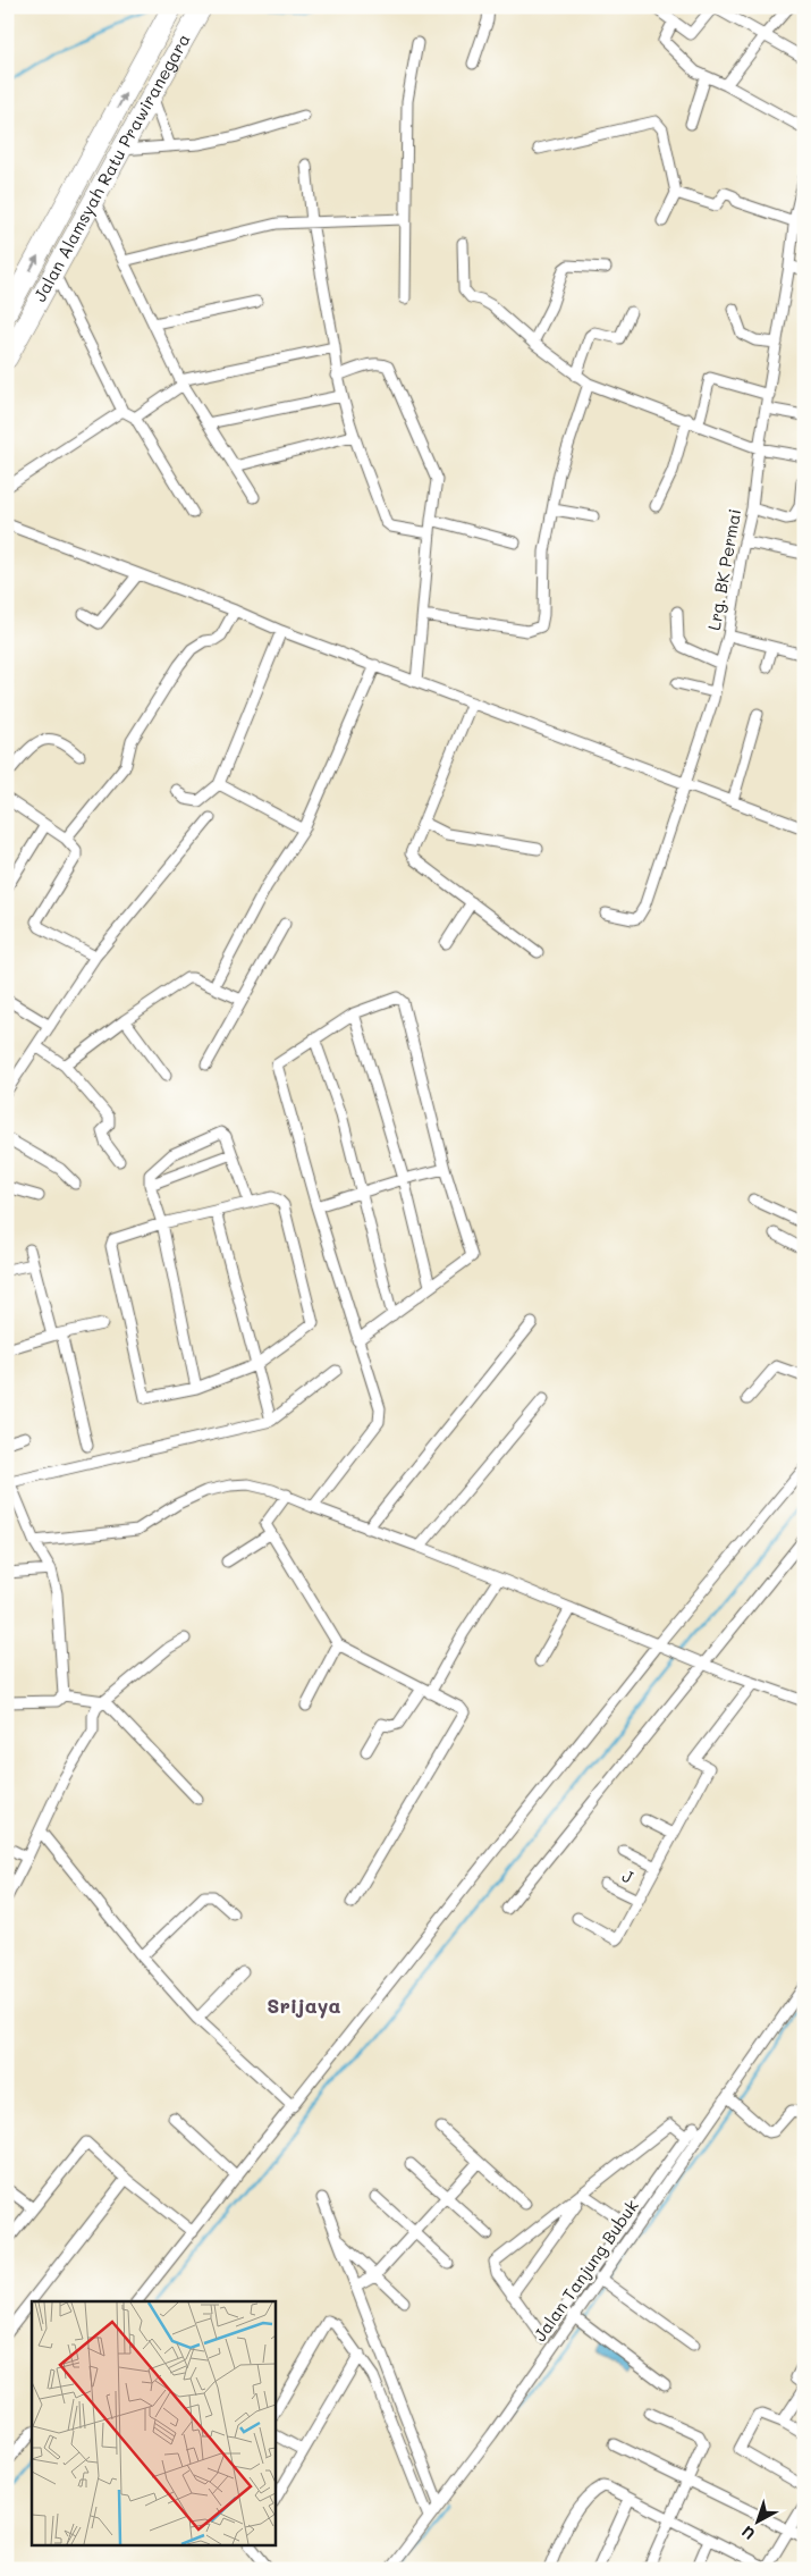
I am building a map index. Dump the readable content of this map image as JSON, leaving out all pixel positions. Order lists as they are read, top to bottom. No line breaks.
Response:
{"streets":{"highway":["Jalan Alamsyah Ratu Prawiranegara"],"street":["Lrg. BK Permai","J","Jalan Tanjung Bubuk"]},"districts":["Srijaya"],"north":"bottom left"}
